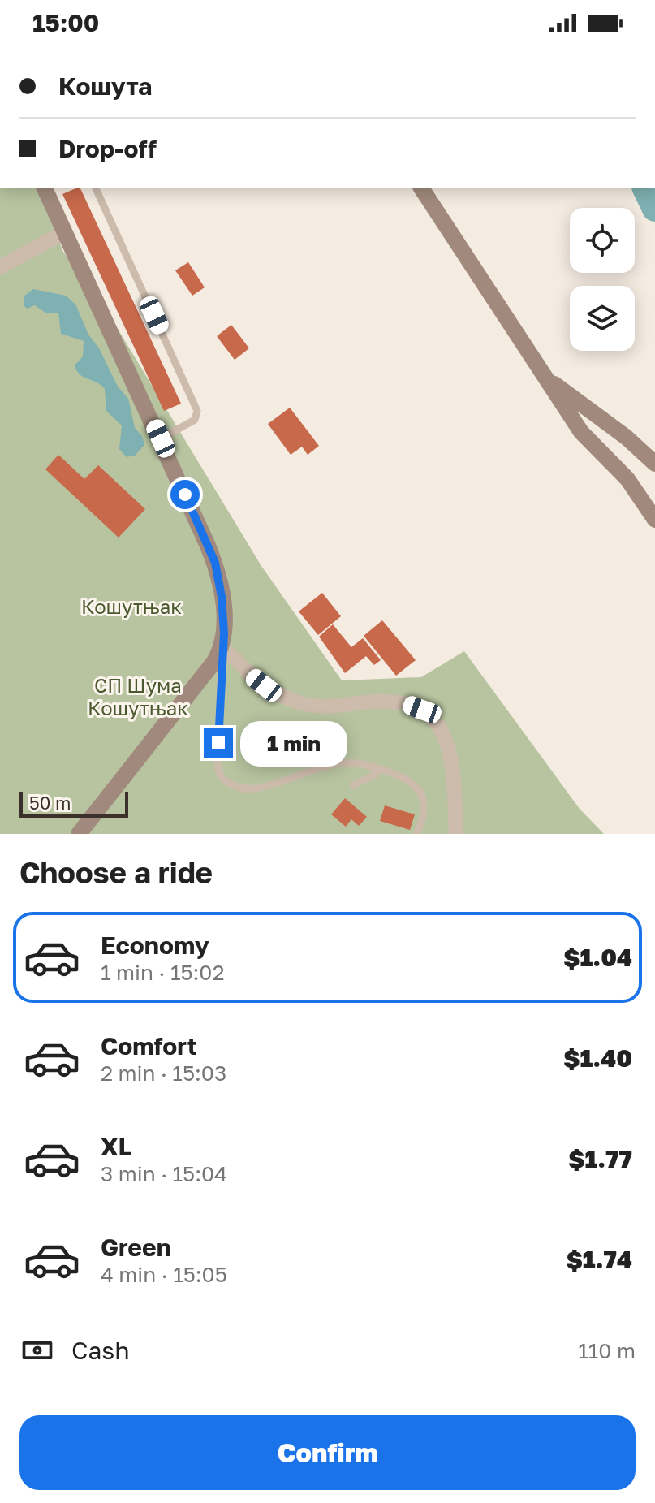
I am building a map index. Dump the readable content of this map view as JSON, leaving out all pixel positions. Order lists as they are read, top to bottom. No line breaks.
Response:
{"parks":["Кошутњак","СП Шума Кошутњак"],"scale_bar":"50 m","page":{"status":"15:00","banner":["Кошута","Drop-off"],"bubble":"1 min","scale":"50 m","heading":"Choose a ride","list":[{"name":"Economy","note":"1 min · 15:02","value":"$1.04"},{"name":"Comfort","note":"2 min · 15:03","value":"$1.40"},{"name":"XL","note":"3 min · 15:04","value":"$1.77"},{"name":"Green","note":"4 min · 15:05","value":"$1.74"}],"pay":["Cash","110 m"],"buttons":"Confirm"}}
